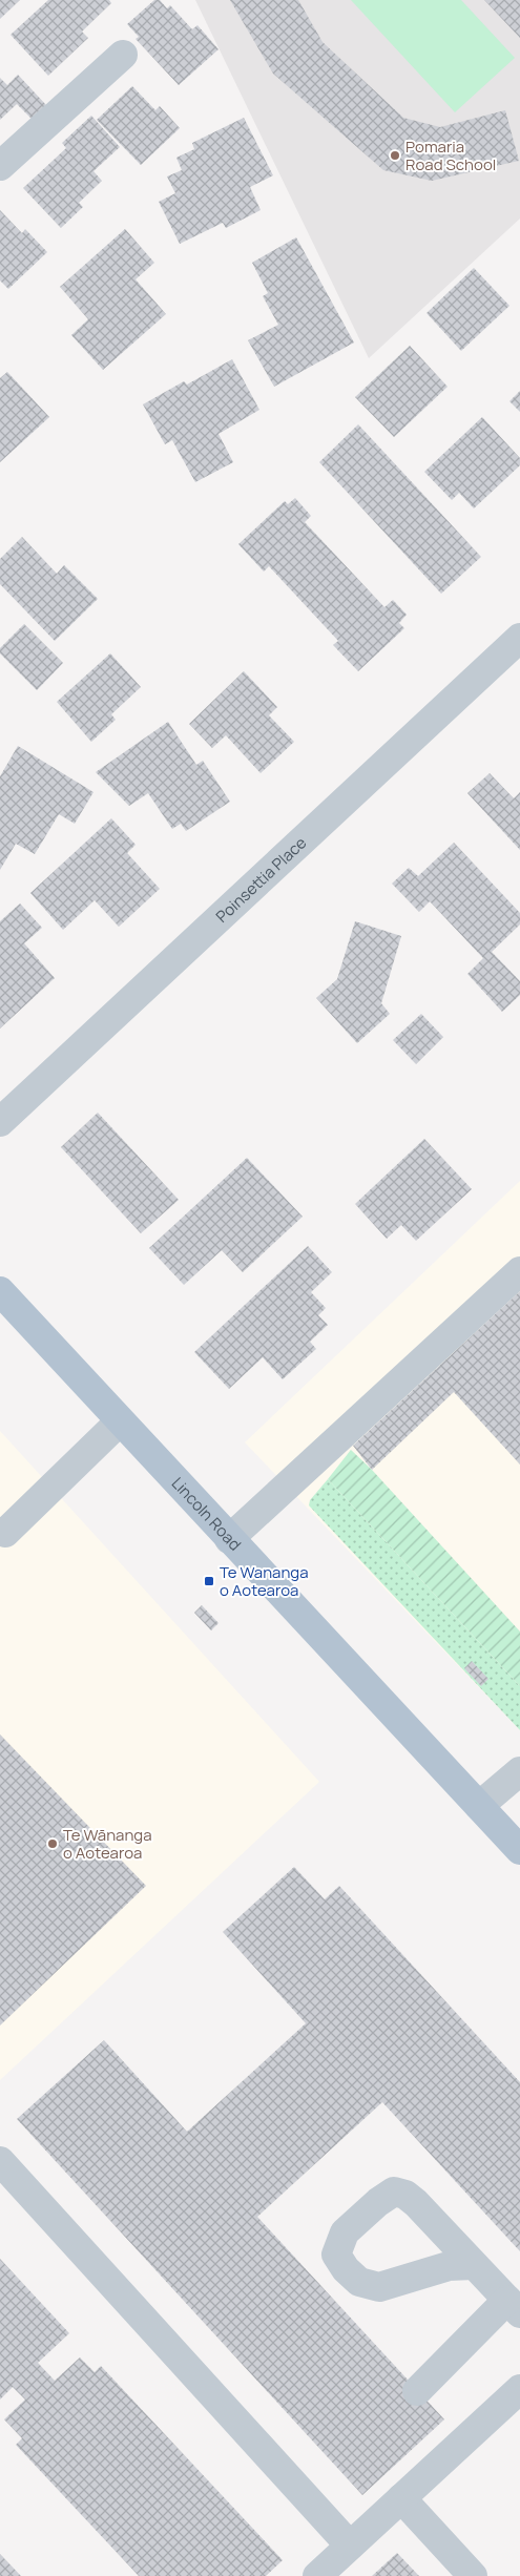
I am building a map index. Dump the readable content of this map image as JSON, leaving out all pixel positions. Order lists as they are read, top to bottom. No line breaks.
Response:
{"streets":{"main road":["Lincoln Road"],"street":["Poinsettia Place"]},"places":{"other":["Pomaria Road School","Te Wānanga o Aotearoa"],"transit":["Te Wananga o Aotearoa"]}}
